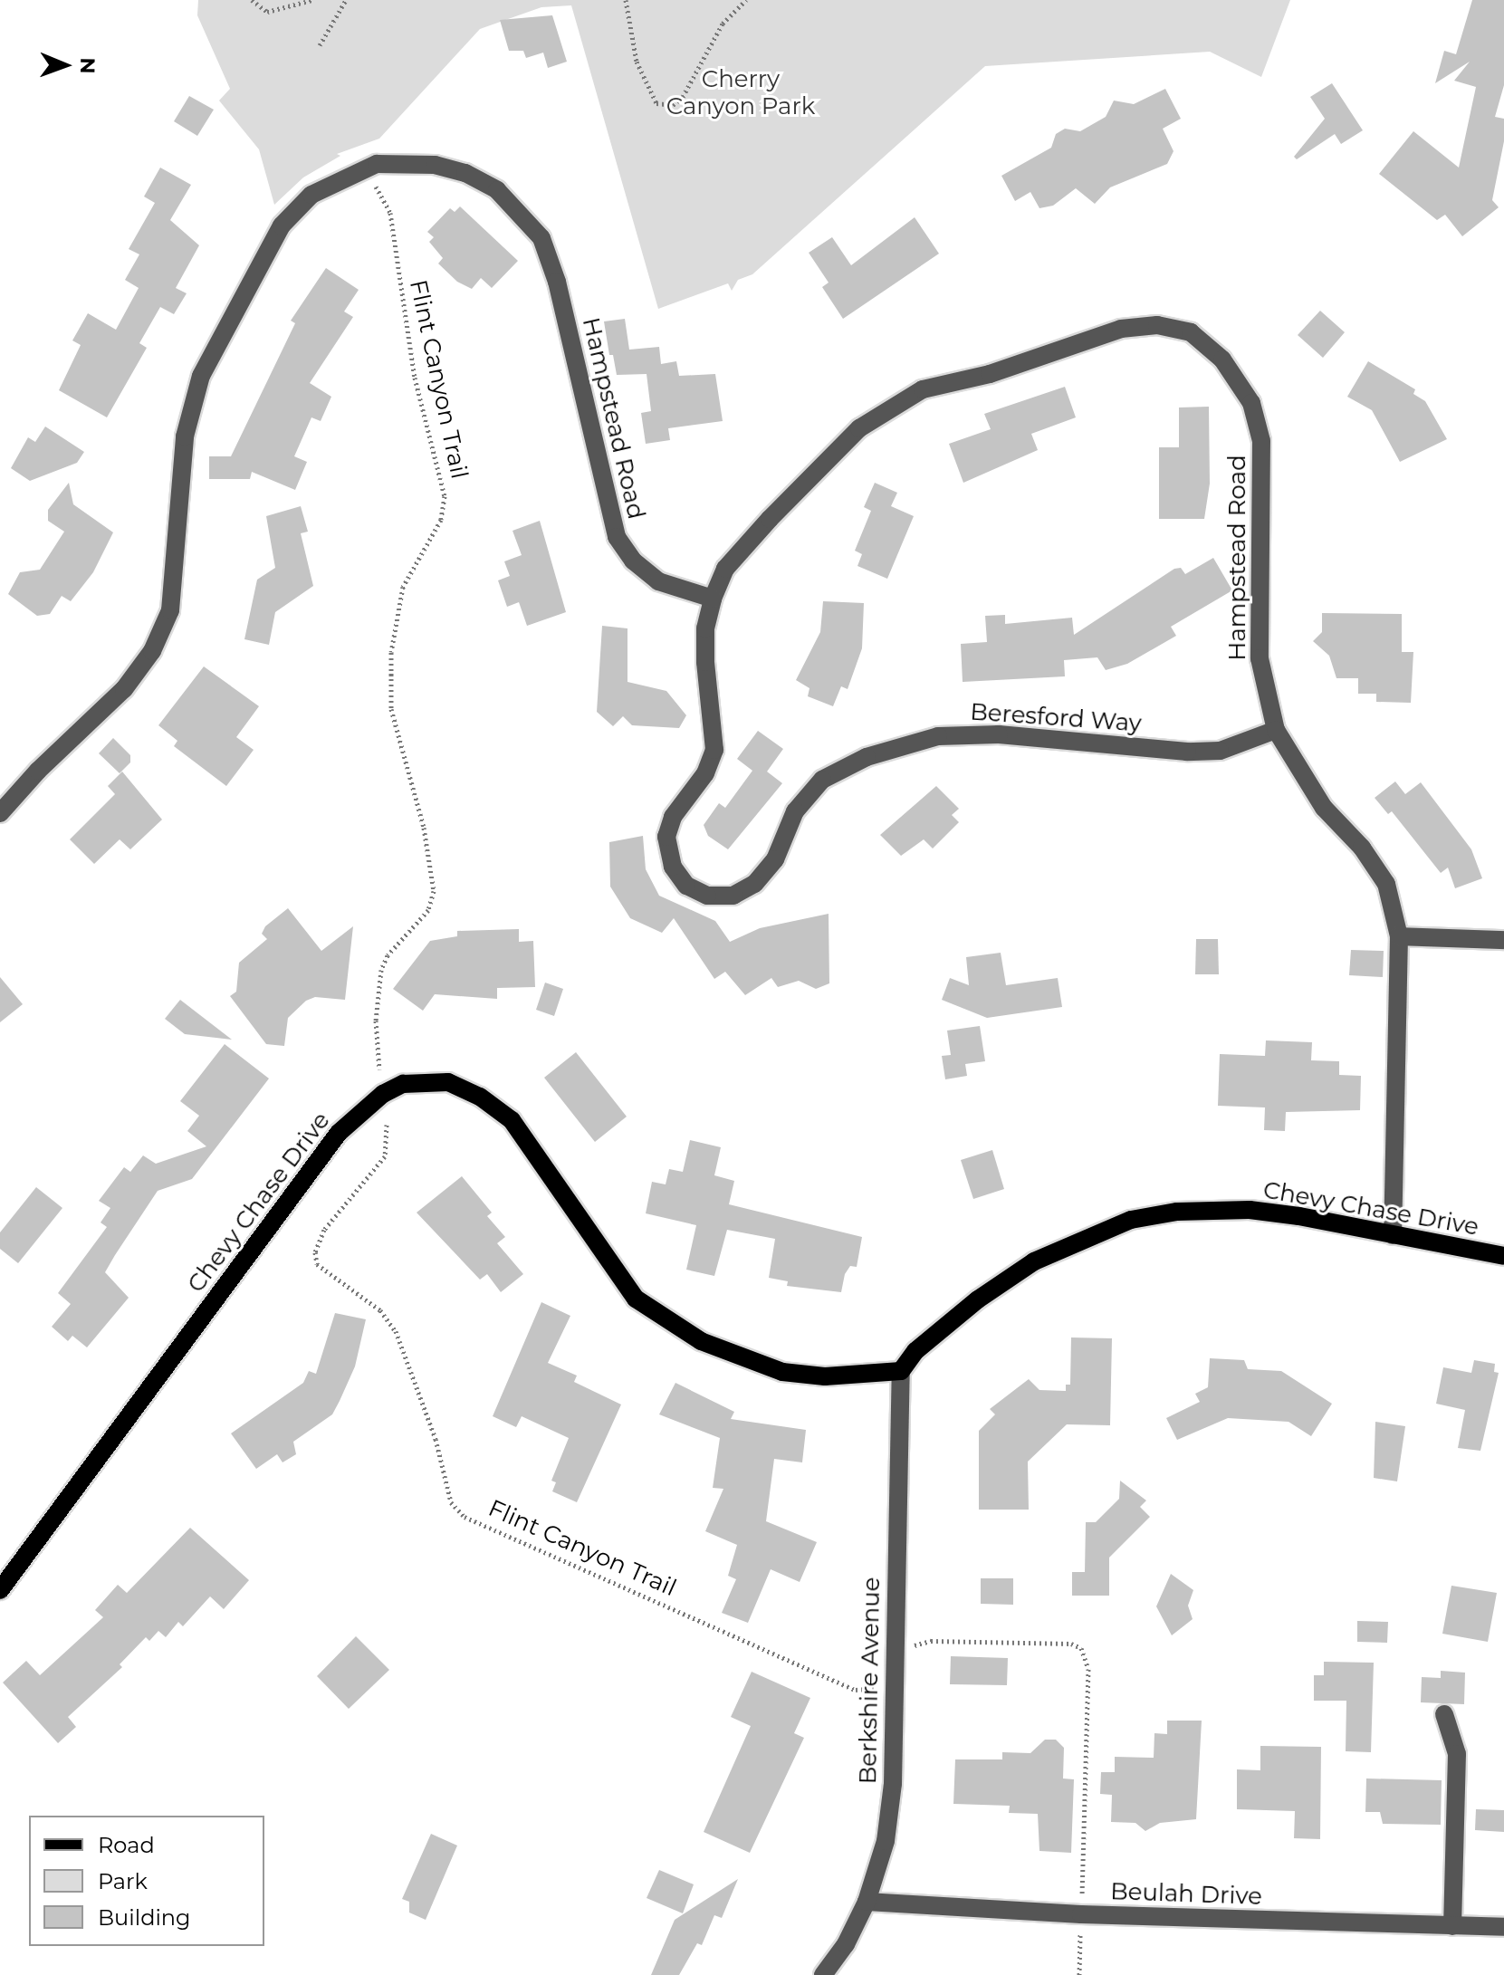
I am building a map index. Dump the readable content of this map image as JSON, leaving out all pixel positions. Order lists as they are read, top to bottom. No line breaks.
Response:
{"streets":{"main road":["Chevy Chase Drive"],"street":["Hampstead Road","Beresford Way","Berkshire Avenue","Beulah Drive"],"path":["Flint Canyon Trail"]},"crossings":[["Hampstead Road","Beresford Way"],["Hampstead Road","Chevy Chase Drive"],["Chevy Chase Drive","Berkshire Avenue"],["Berkshire Avenue","Beulah Drive"]],"parks":["Cherry Canyon Park"],"legend":["Road","Park","Building"],"north":"right"}
